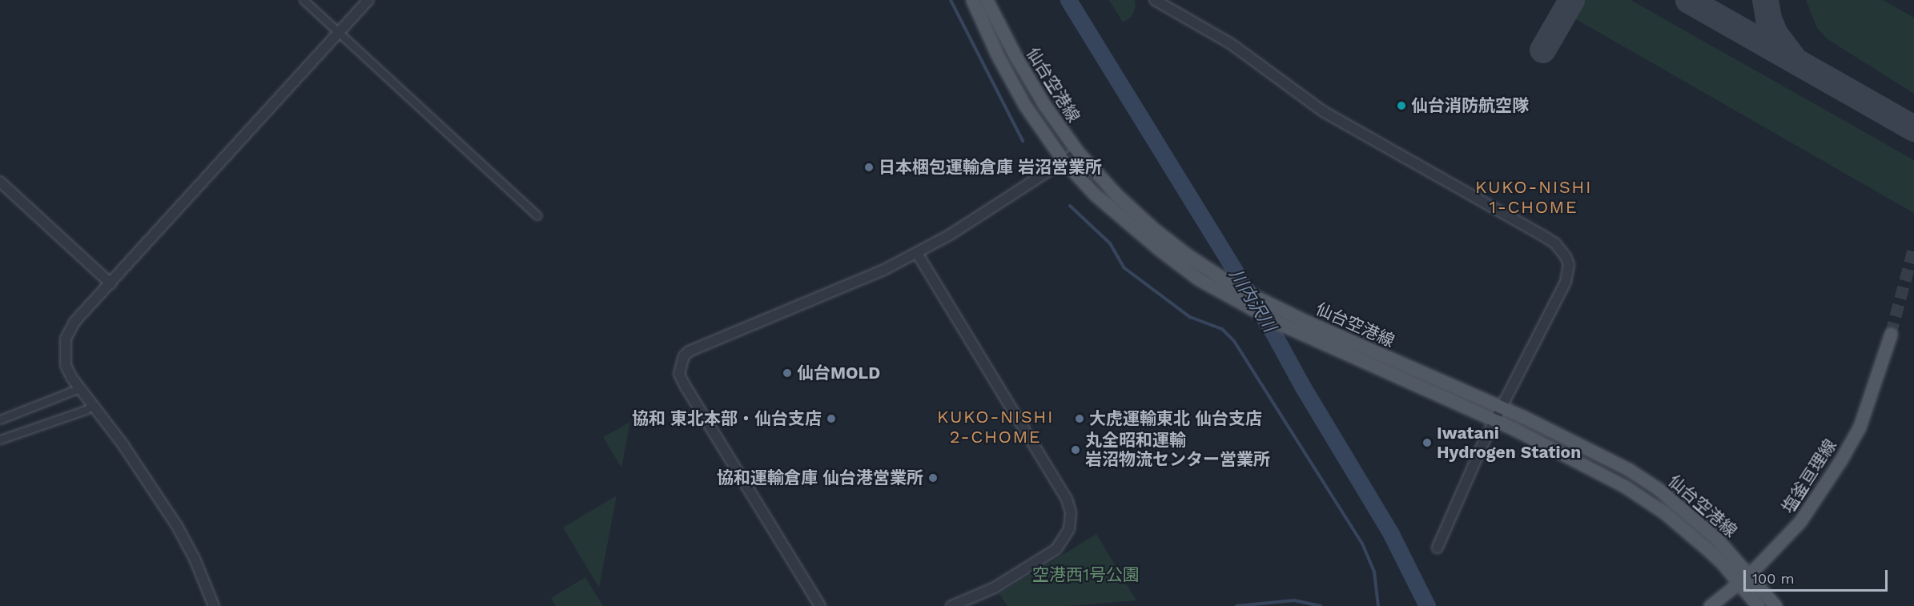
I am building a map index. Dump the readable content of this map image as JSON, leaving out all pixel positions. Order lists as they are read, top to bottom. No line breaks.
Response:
{"streets":{"main road":["仙台空港線","塩釜亘理線"]},"crossings":[["仙台空港線","塩釜亘理線"]],"districts":["KUKO-NISHI 1-CHOME","KUKO-NISHI 2-CHOME"],"water":["川内沢川"],"parks":["空港西1号公園"],"places":["仙台消防航空隊","日本梱包運輸倉庫 岩沼営業所","仙台MOLD","協和 東北本部・仙台支店","大虎運輸東北 仙台支店","Iwatani Hydrogen Station","丸全昭和運輸 岩沼物流センター営業所","協和運輸倉庫 仙台港営業所"],"scale_bar":"100 m"}
